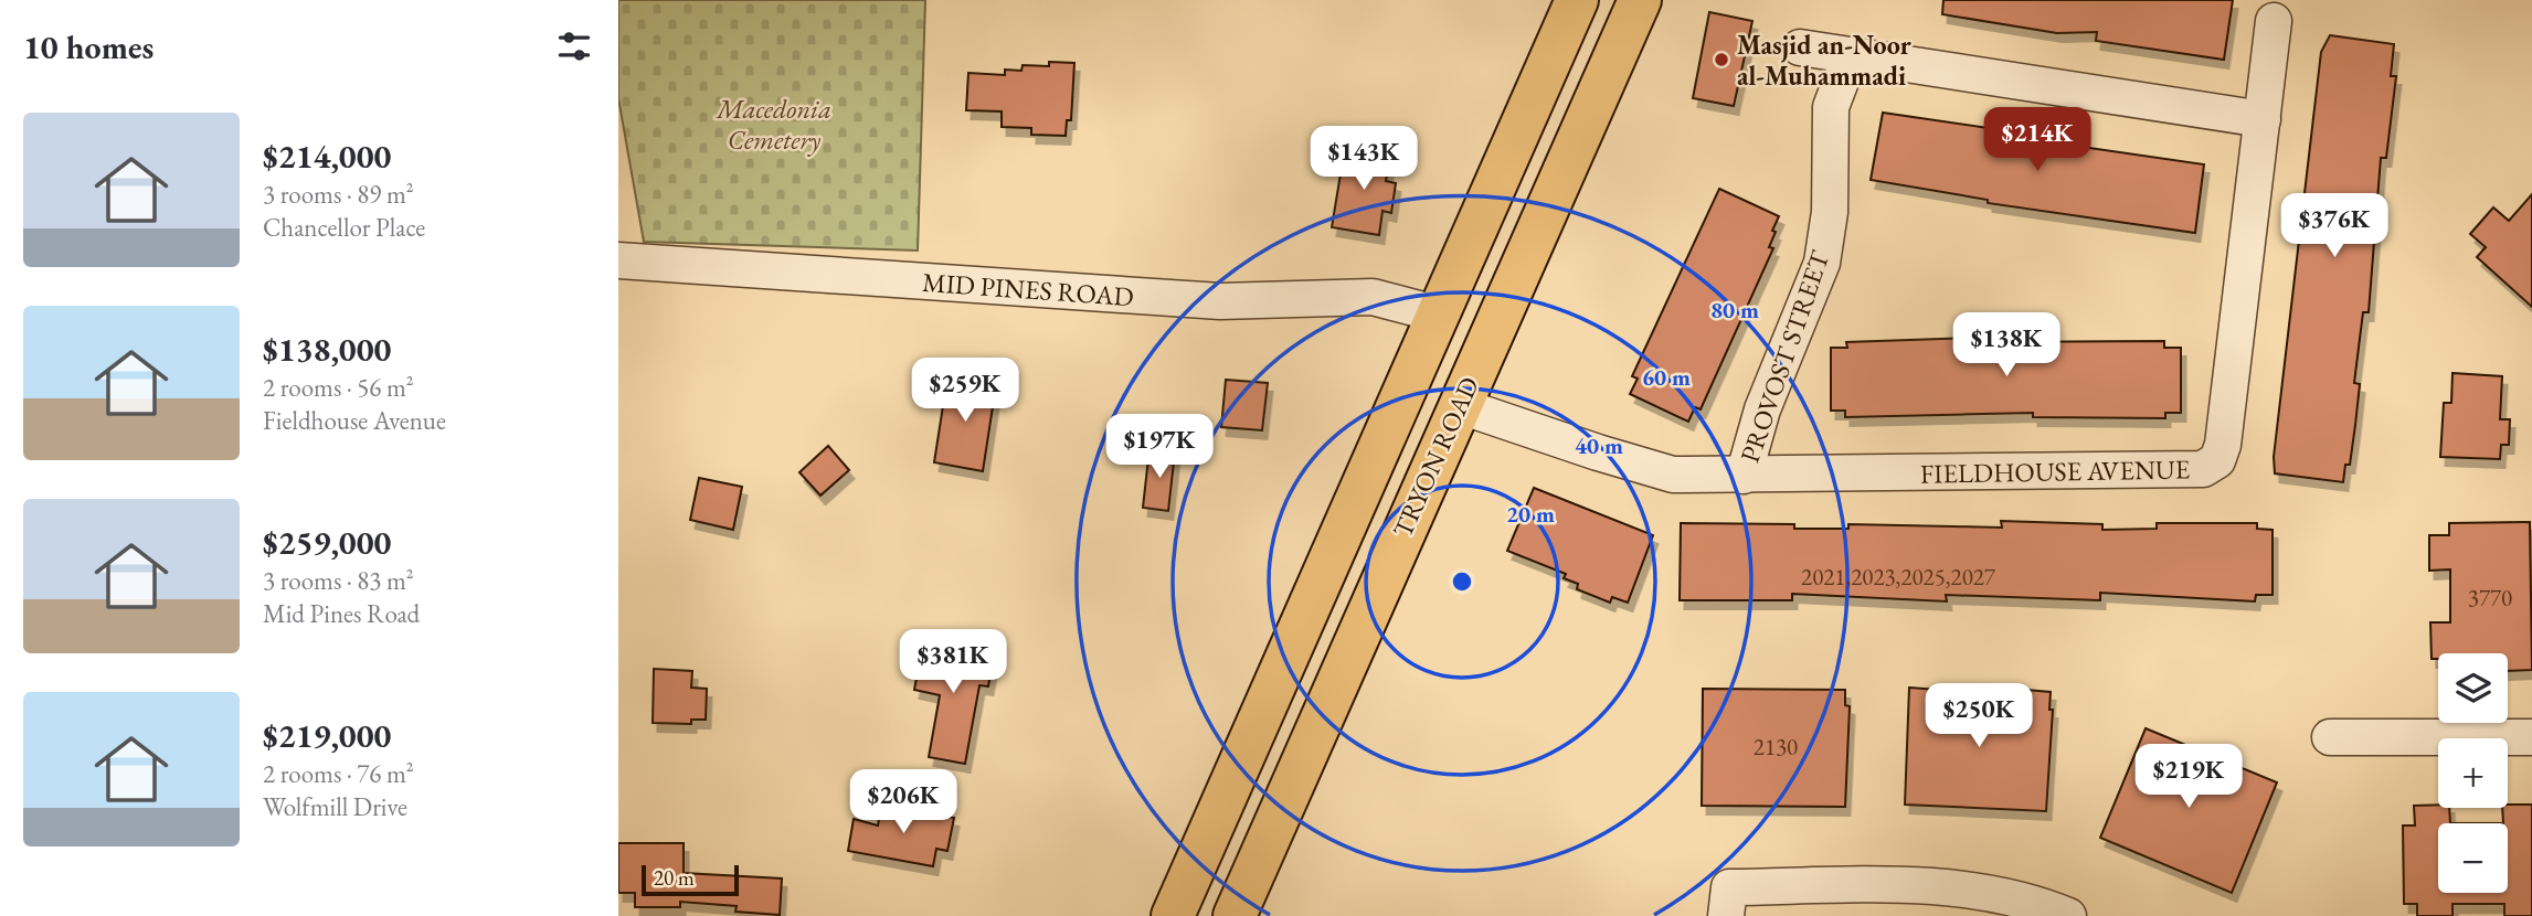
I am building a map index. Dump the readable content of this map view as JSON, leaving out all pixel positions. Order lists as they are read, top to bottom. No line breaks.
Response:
{"streets":{"main road":["TRYON ROAD"],"street":["MID PINES ROAD","PROVOST STREET","FIELDHOUSE AVENUE"]},"crossings":[["MID PINES ROAD","TRYON ROAD"],["PROVOST STREET","FIELDHOUSE AVENUE"],["TRYON ROAD","FIELDHOUSE AVENUE"]],"parks":["Macedonia Cemetery"],"places":["Masjid an-Noor al-Muhammadi"],"house_numbers":["2021,2023,2025,2027","3770","2130"],"scale_bar":"20 m","page":{"heading":"10 homes","list":[{"name":"$214,000","note":"3 rooms · 89 m² · Chancellor Place"},{"name":"$138,000","note":"2 rooms · 56 m² · Fieldhouse Avenue"},{"name":"$259,000","note":"3 rooms · 83 m² · Mid Pines Road"},{"name":"$219,000","note":"2 rooms · 76 m² · Wolfmill Drive"}],"price":["$214K","$143K","$376K","$138K","$259K","$197K","$381K","$250K","$219K","$206K"],"map_buttons":["+","−"],"scale":"20 m"},"rings":["80 m","60 m","40 m","20 m"]}
